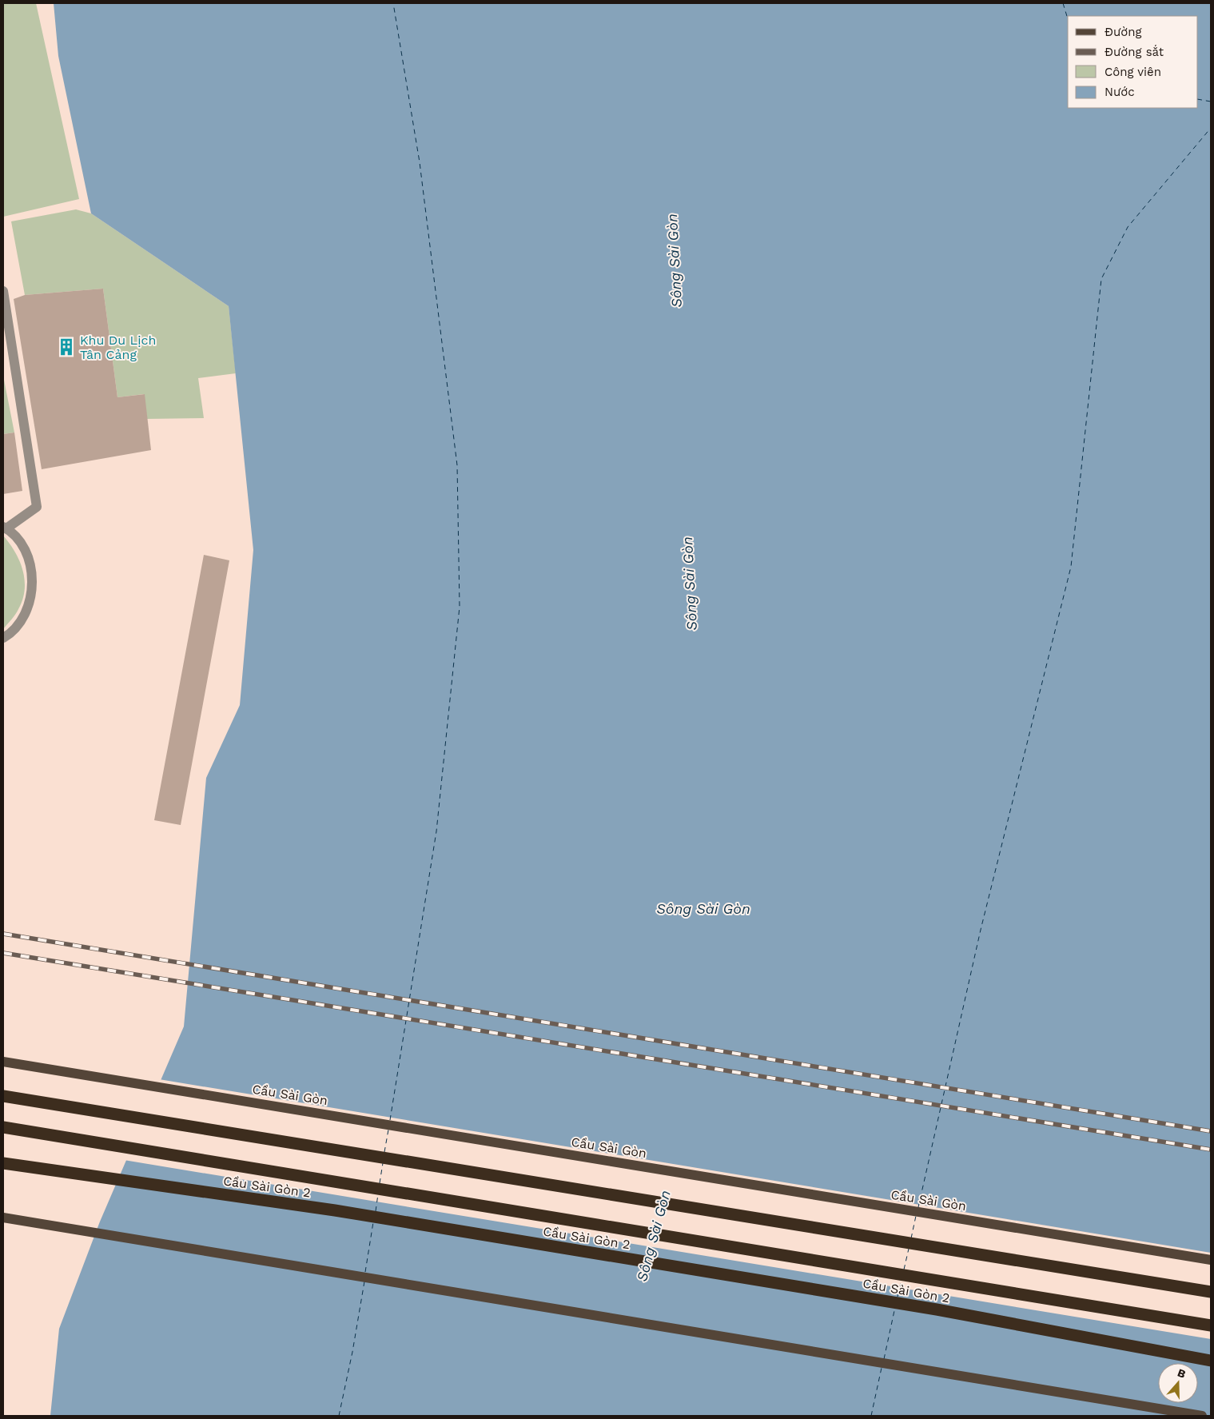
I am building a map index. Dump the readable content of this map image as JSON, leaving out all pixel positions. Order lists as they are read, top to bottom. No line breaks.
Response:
{"streets":{"highway":["Cầu Sài Gòn 2"],"main road":["Cầu Sài Gòn"]},"water":["Sông Sài Gòn"],"places":{"building":["Khu Du Lịch Tân Cảng"]},"legend":["Đường","Đường sắt","Công viên","Nước"],"north":"top"}
